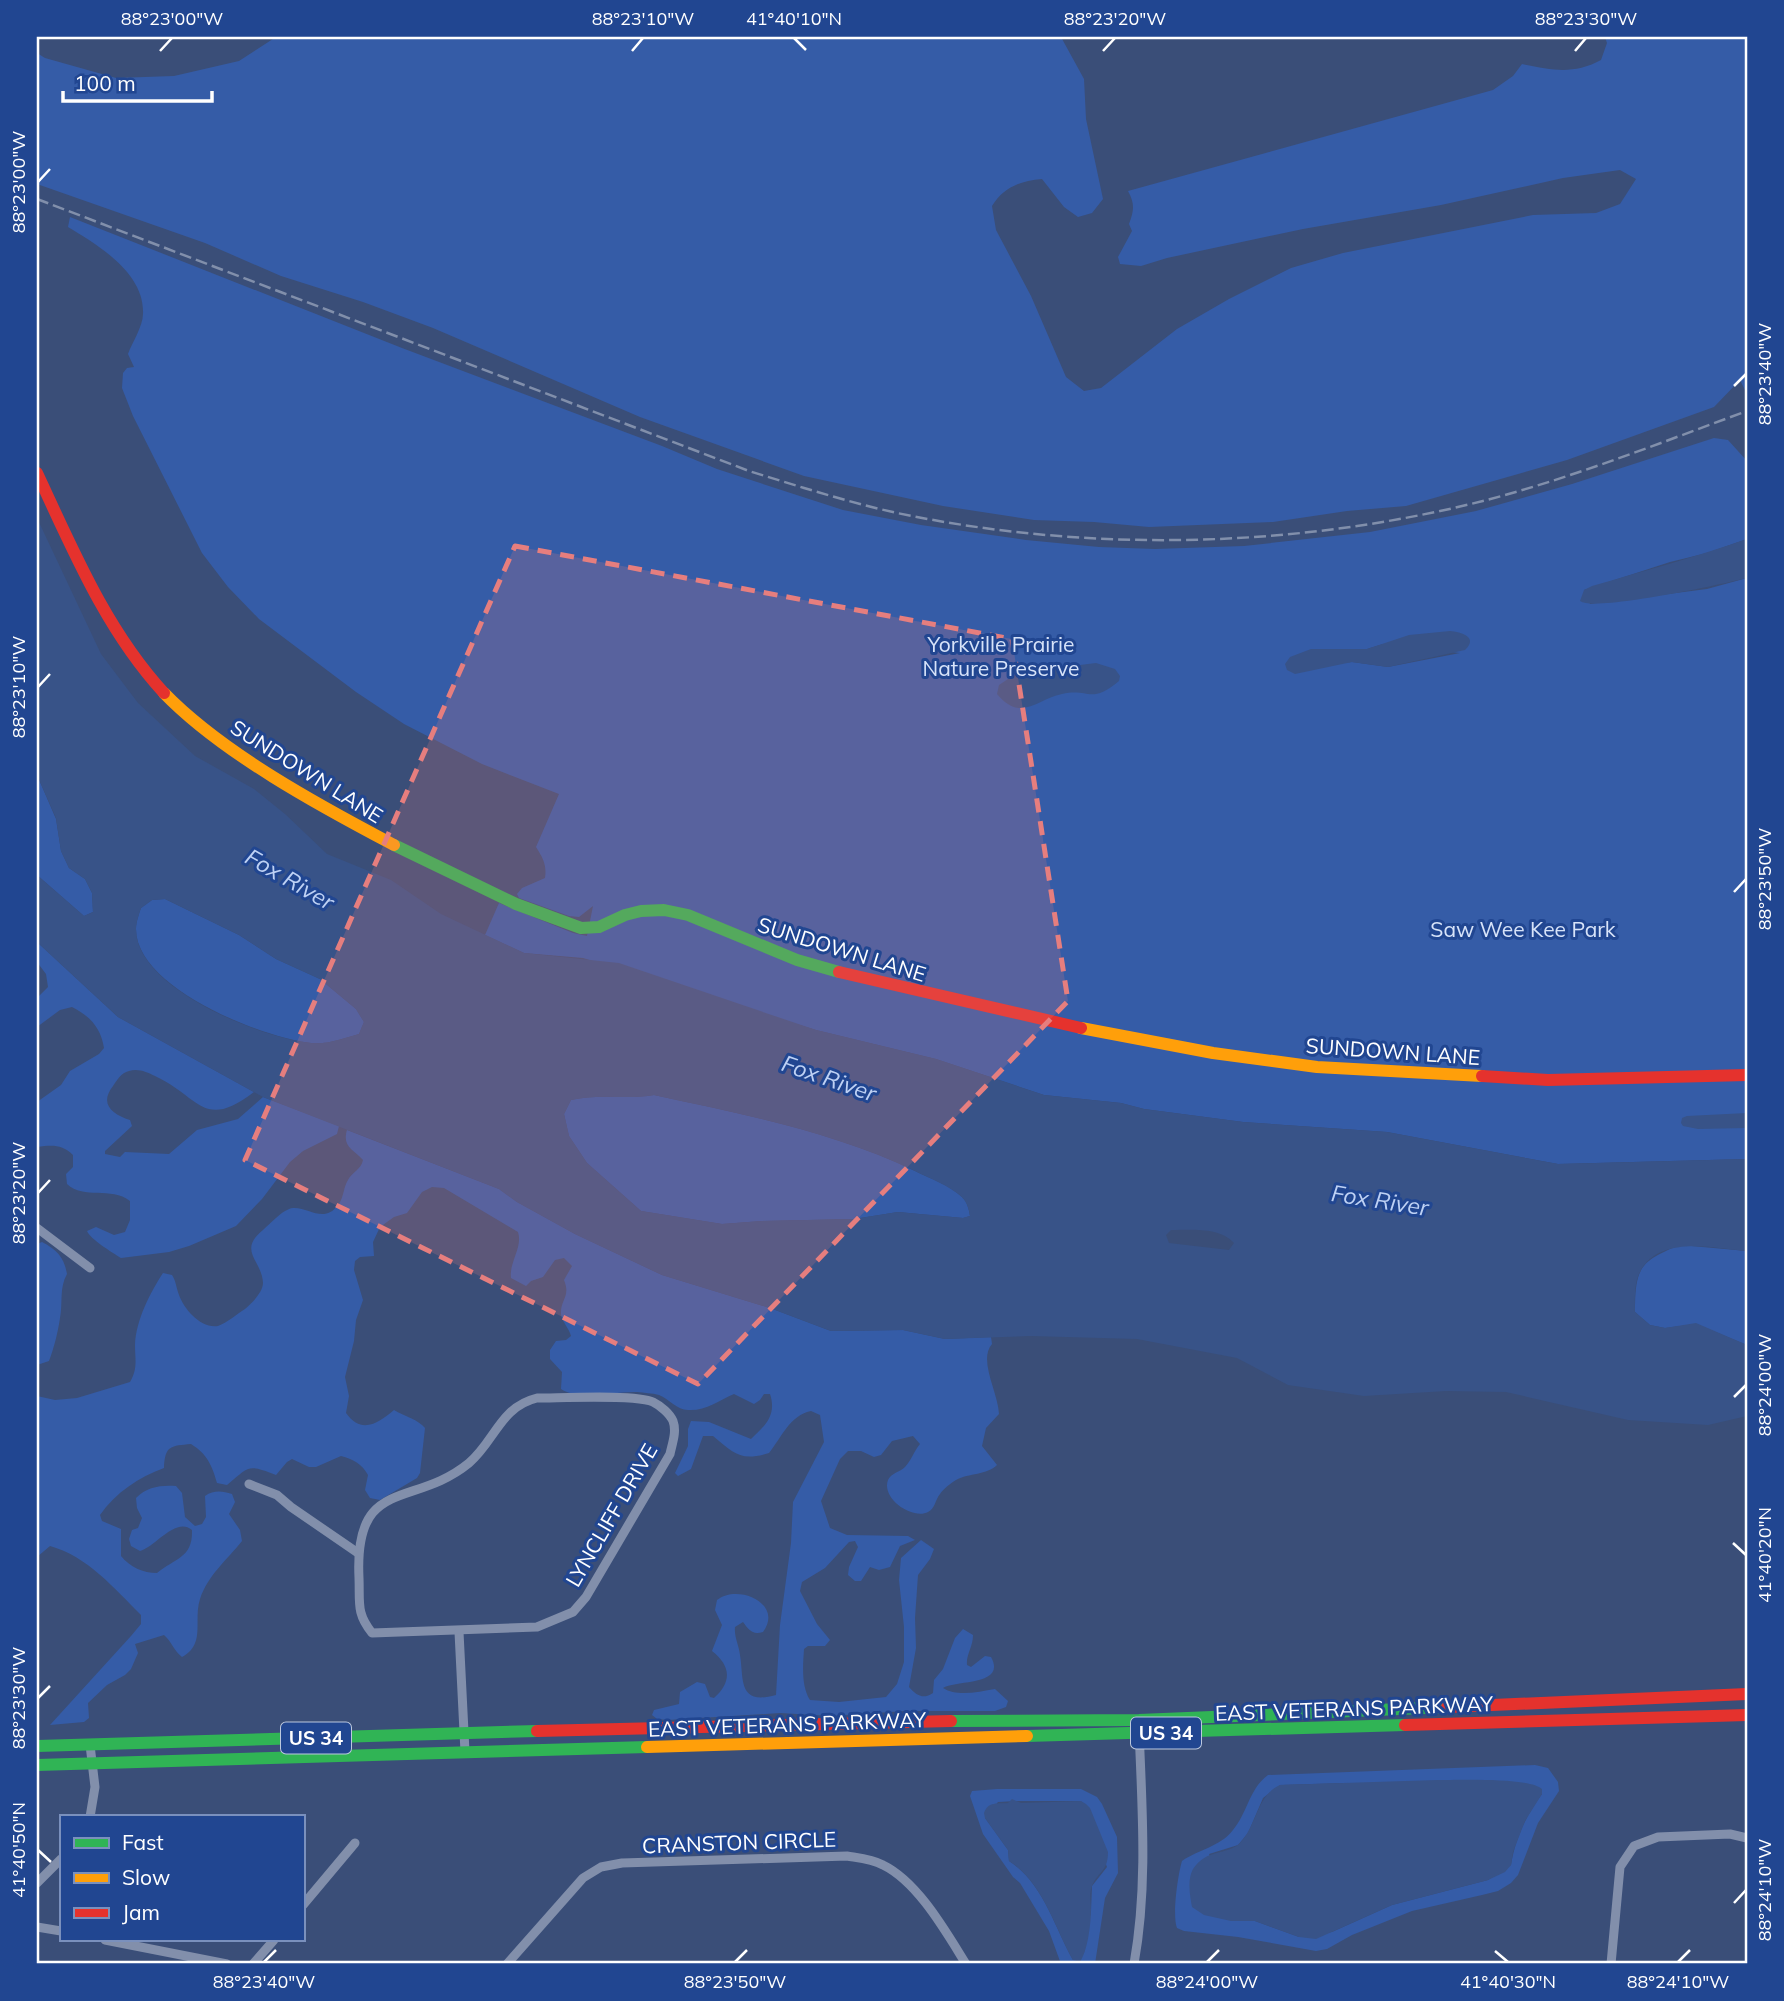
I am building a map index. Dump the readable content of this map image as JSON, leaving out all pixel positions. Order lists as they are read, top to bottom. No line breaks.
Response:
{"streets":{"main road":["SUNDOWN LANE","EAST VETERANS PARKWAY","US 34"],"street":["LYNCLIFF DRIVE","CRANSTON CIRCLE"]},"crossings":[["EAST VETERANS PARKWAY","US 34"]],"water":["Fox River"],"parks":["Yorkville Prairie Nature Preserve","Saw Wee Kee Park"],"legend":["Fast","Slow","Jam"],"scale_bar":"100 m","coordinates":["88°23'00\"W","88°23'10\"W","41°40'10\"N","88°23'20\"W","88°23'30\"W","88°23'40\"W","88°23'50\"W","88°24'00\"W","41°40'20\"N","41°40'50\"N","88°24'10\"W","41°40'30\"N"]}
